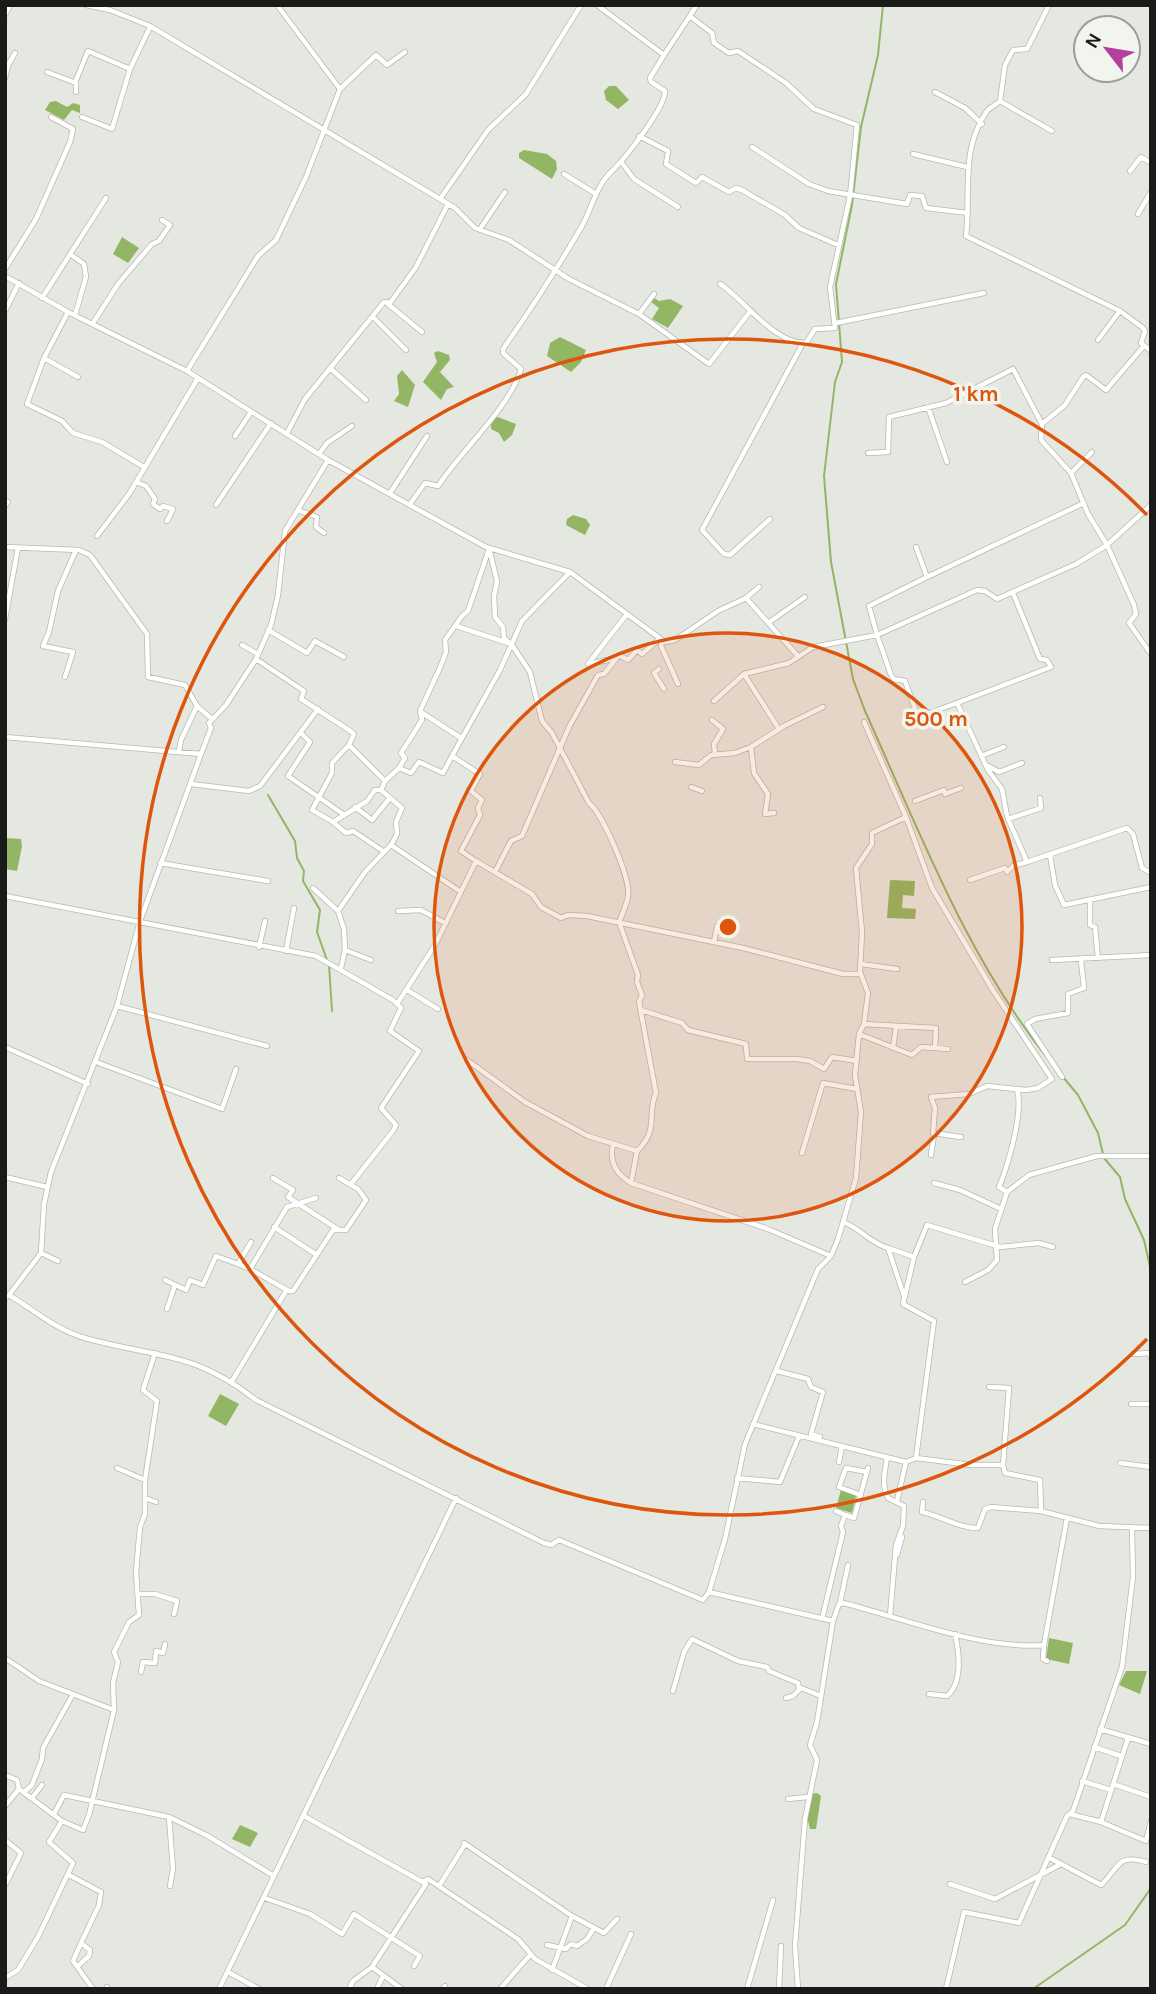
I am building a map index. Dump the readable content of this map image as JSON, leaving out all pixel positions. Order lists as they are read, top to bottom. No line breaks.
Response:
{"north":"top left","rings":["1 km","500 m"]}
